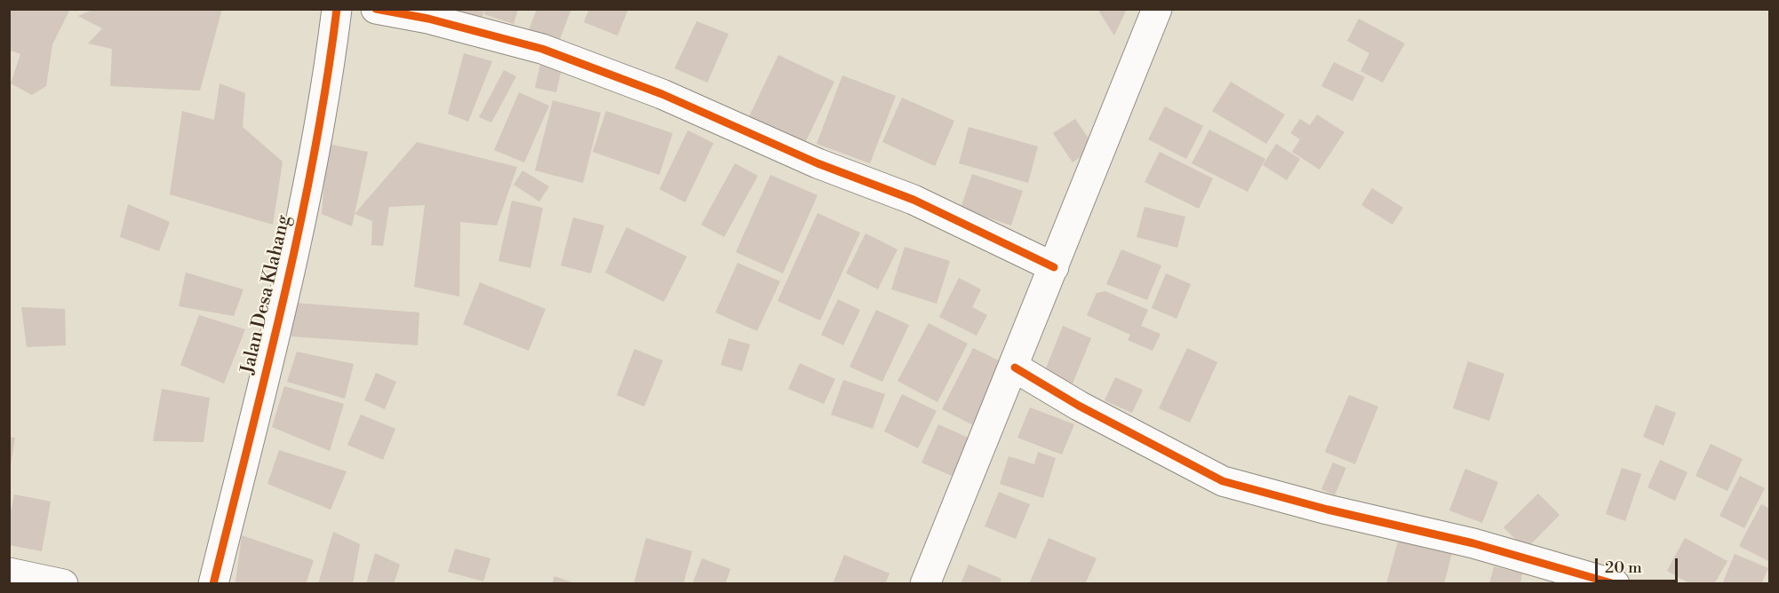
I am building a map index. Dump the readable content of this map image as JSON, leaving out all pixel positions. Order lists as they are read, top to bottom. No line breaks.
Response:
{"streets":{"street":["Jalan Desa Klahang"]},"scale_bar":"20 m"}
